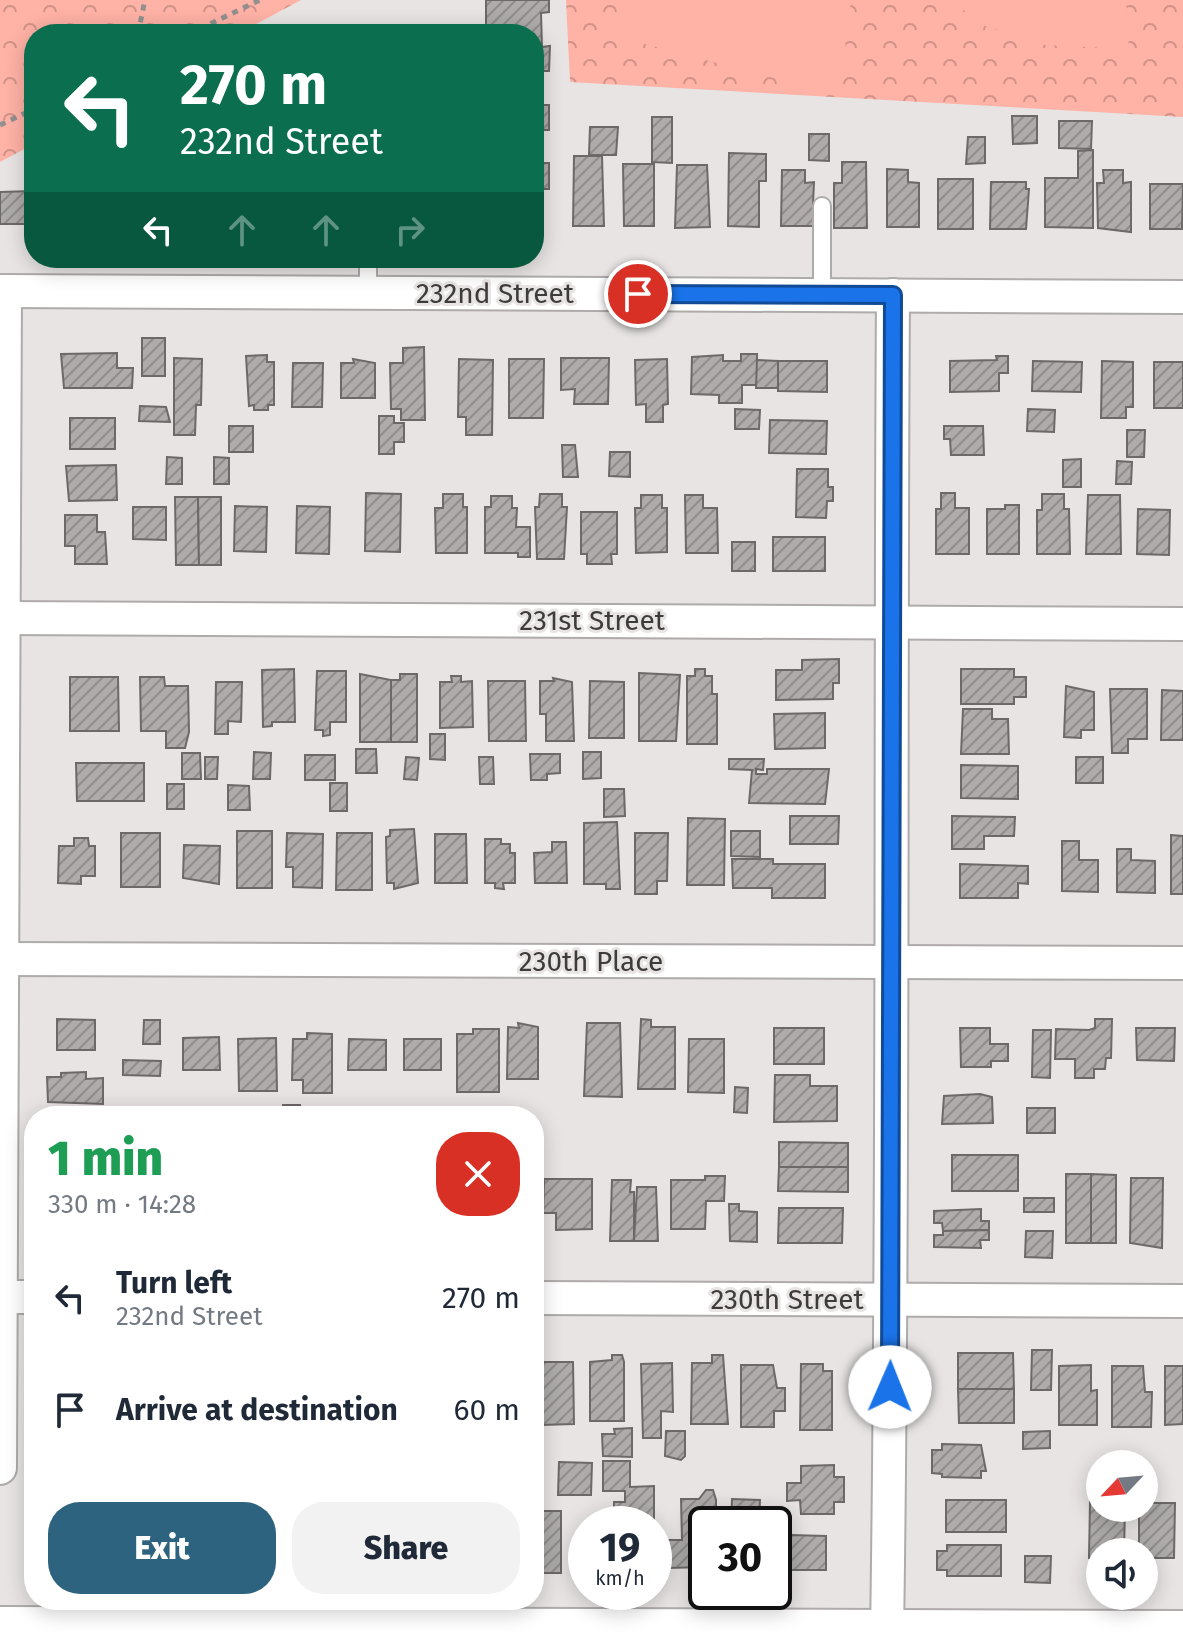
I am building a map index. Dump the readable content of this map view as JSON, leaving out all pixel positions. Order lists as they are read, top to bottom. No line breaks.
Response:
{"streets":{"street":["232nd Street","231st Street","230th Place","230th Street"]},"north":"bottom left","page":{"turn":["270 m","232nd Street"],"heading":["1 min","330 m · 14:28"],"list":[{"name":"Turn left","note":"232nd Street","value":"270 m"},{"name":"Arrive at destination","value":"60 m"}],"buttons":["Exit","Share"],"speed":"19 km/h","limit":"30"}}
